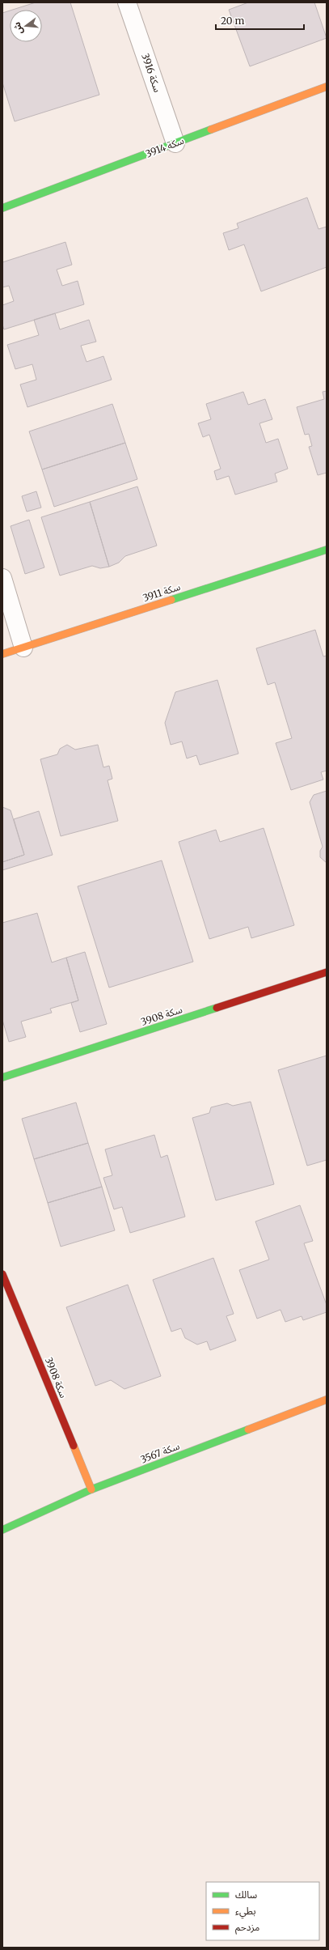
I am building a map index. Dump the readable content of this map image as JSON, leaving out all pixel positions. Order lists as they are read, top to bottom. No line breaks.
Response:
{"streets":{"street":["سكة 3916","سكة 3914","سكة 3911","سكة 3908","سكة 3567"]},"crossings":[["سكة 3916","سكة 3914"],["سكة 3908","سكة 3567"]],"legend":["سالك","بطيء","مزدحم"],"scale_bar":"20 m","north":"left"}
